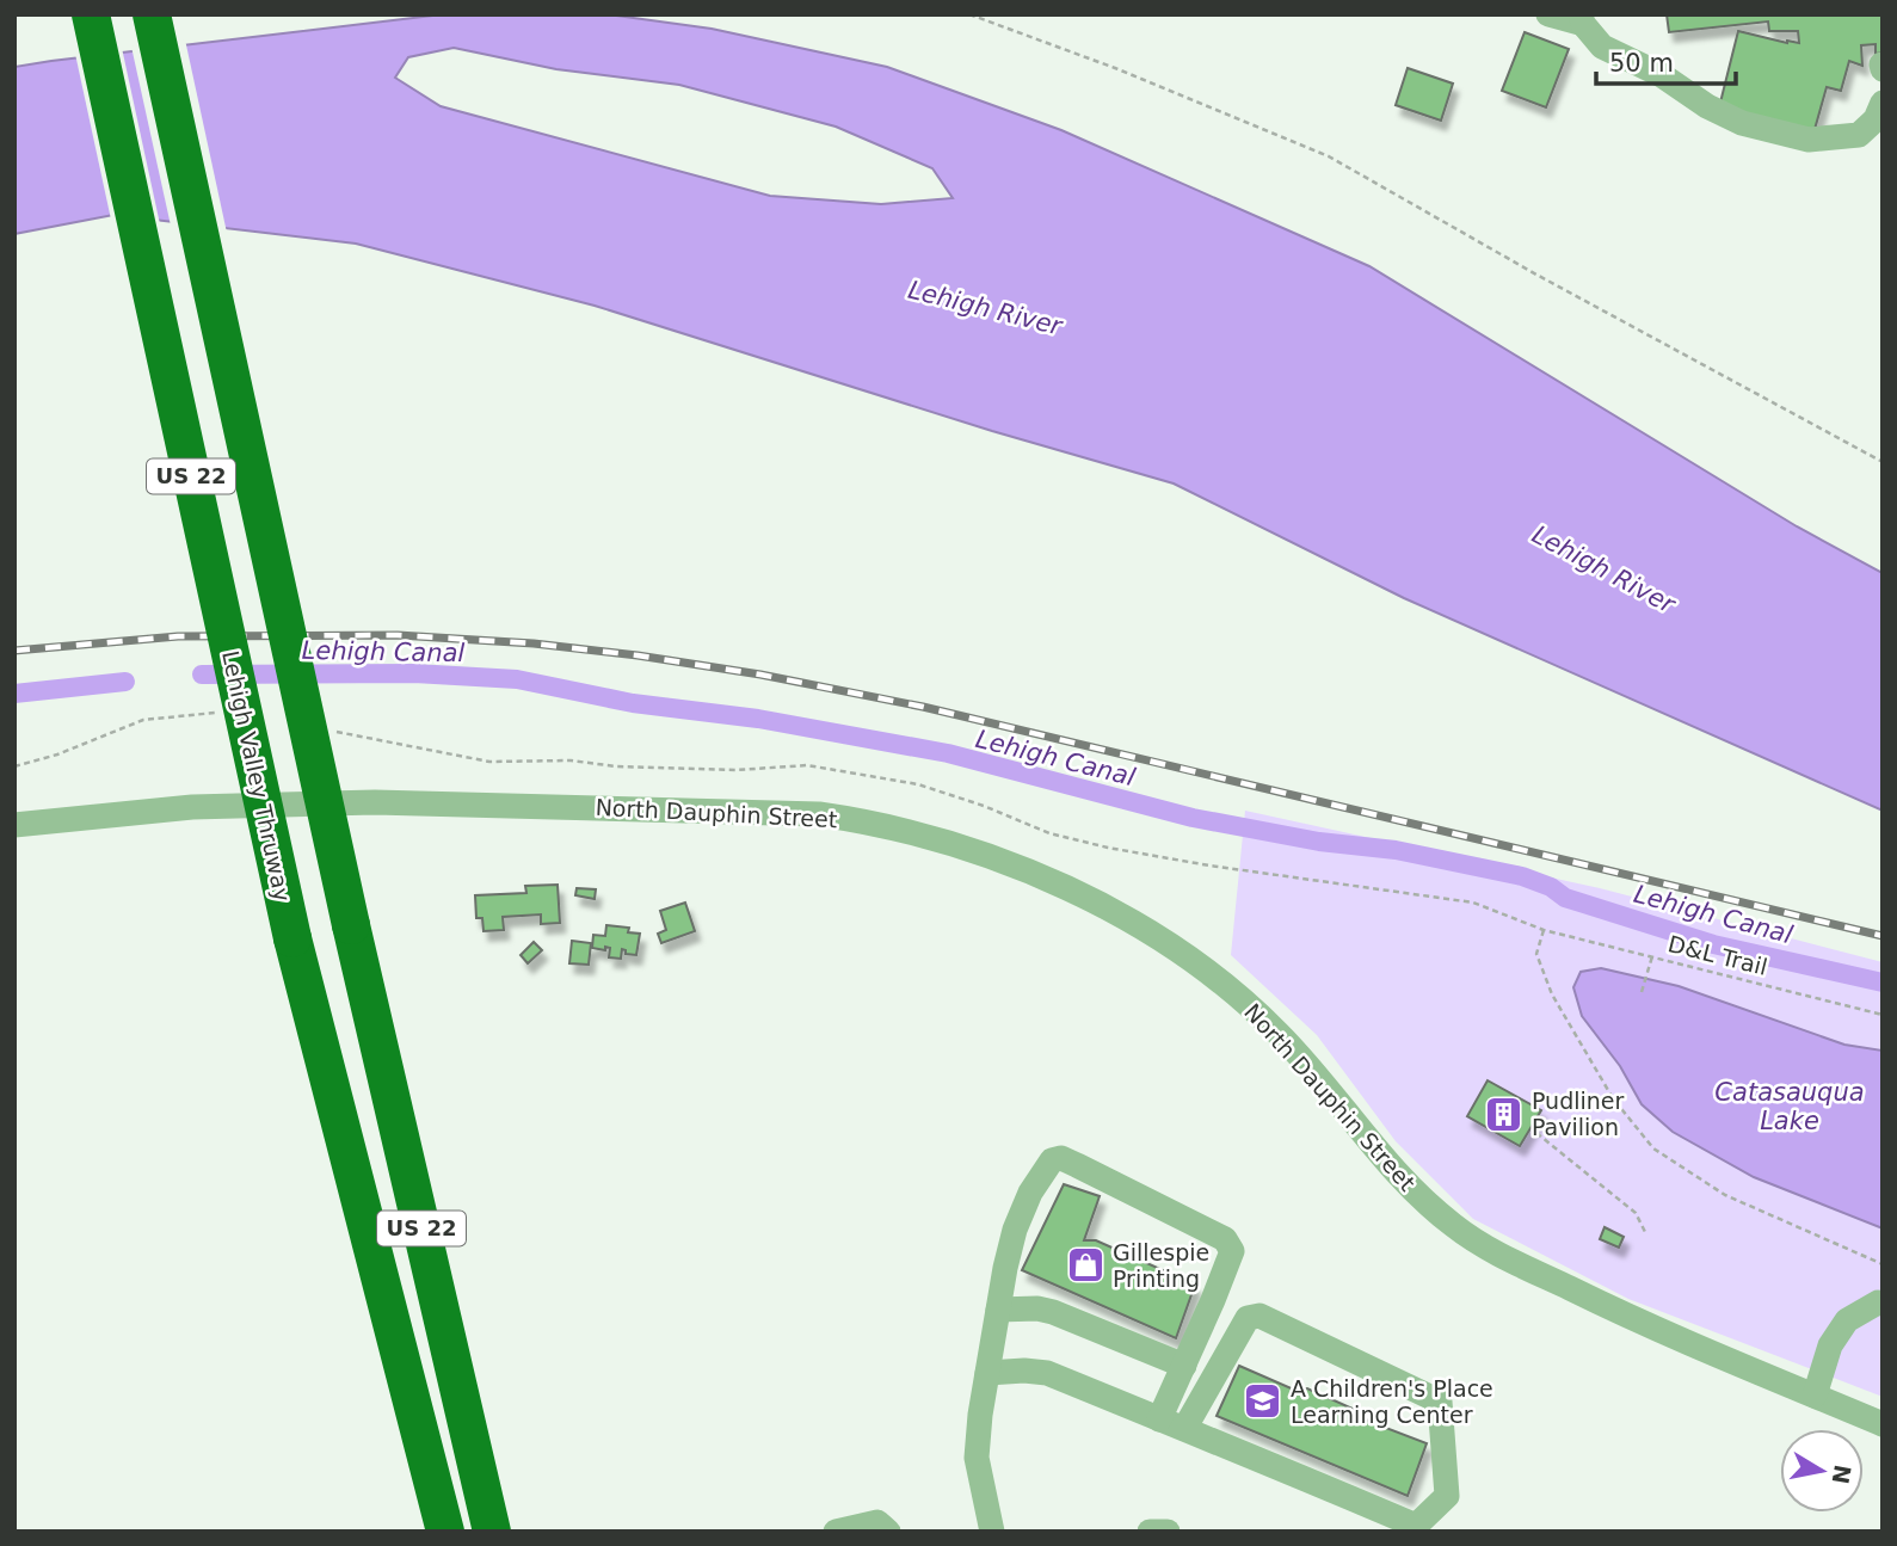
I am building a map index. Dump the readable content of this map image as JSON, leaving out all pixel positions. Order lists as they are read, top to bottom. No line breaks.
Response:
{"streets":{"highway":["US 22","Lehigh Valley Thruway"],"street":["North Dauphin Street"],"path":["D&L Trail"]},"water":["Lehigh River","Lehigh Canal","Catasauqua Lake"],"places":{"building":["Pudliner Pavilion"],"shop":["Gillespie Printing"],"school or university":["A Children's Place Learning Center"]},"scale_bar":"50 m","north":"right"}
